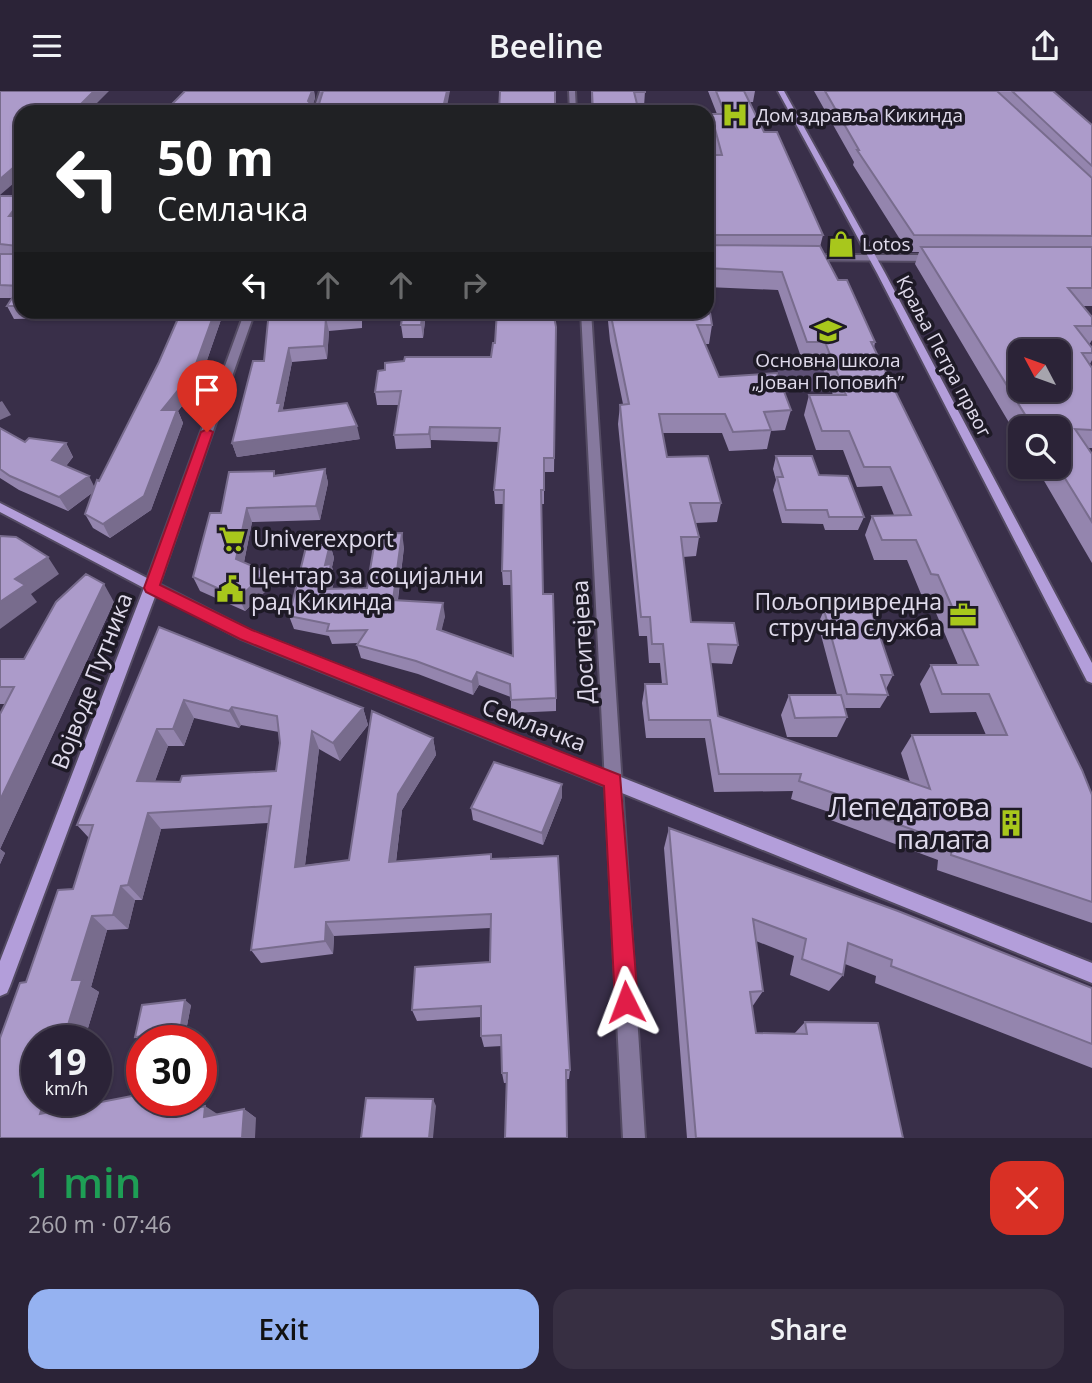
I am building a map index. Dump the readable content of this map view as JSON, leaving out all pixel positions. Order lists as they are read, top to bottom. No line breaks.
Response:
{"streets":{"street":["Краља Петра првог","Доситејева","Војводе Путника","Семлачка"]},"crossings":[["Доситејева","Семлачка"],["Војводе Путника","Семлачка"]],"places":{"hospital":["Дом здравља Кикинда"],"shop":["Lotos"],"school or university":["Основна школа „Јован Поповић”"],"supermarket":["Univerexport"],"public building":["Центар за социјални рад Кикинда"],"office":["Пољопривредна стручна служба"],"building":["Лепедатова палата"]},"north":"top left","page":{"header":"Beeline","turn":["50 m","Семлачка"],"speed":"19 km/h","limit":"30","heading":["1 min","260 m · 07:46"],"buttons":["Exit","Share"]}}
